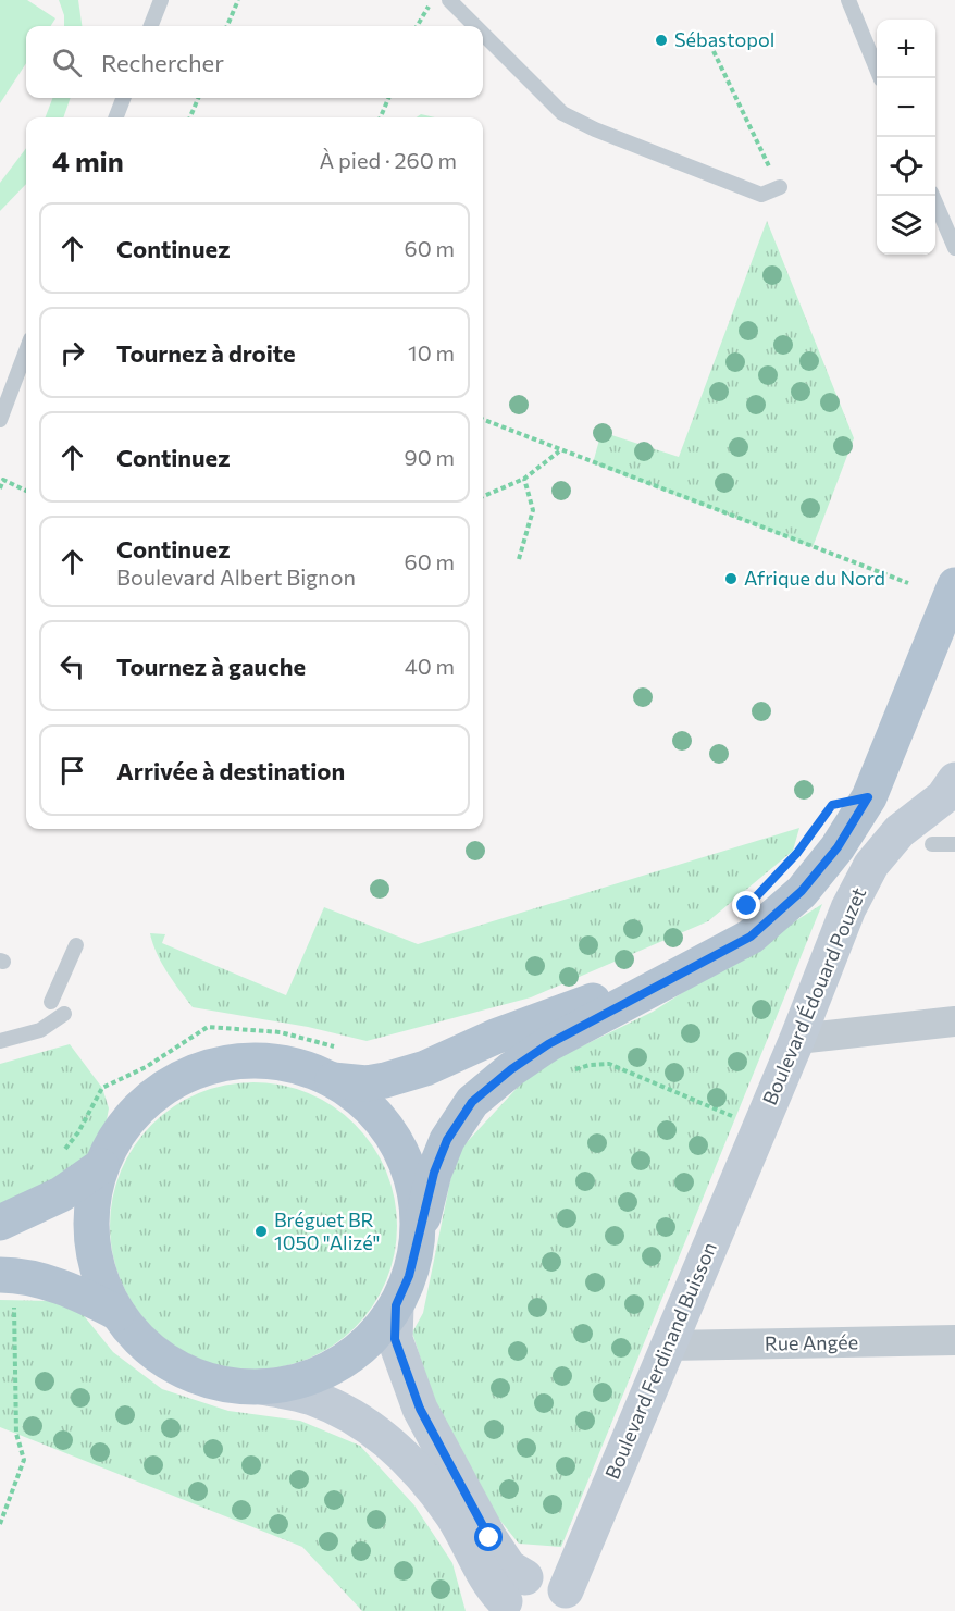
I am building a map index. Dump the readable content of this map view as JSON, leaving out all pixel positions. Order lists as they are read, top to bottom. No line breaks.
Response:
{"streets":{"street":["Boulevard Édouard Pouzet","Rue Angée","Boulevard Ferdinand Buisson"]},"crossings":[["Boulevard Édouard Pouzet","Boulevard Ferdinand Buisson"],["Rue Angée","Boulevard Ferdinand Buisson"]],"places":["Sébastopol","Afrique du Nord","Bréguet BR 1050 \"Alizé\""],"page":{"map_buttons":["+","−"],"search":"Rechercher","heading":["4 min","À pied · 260 m"],"list":[["Continuez","60 m"],["Tournez à droite","10 m"],["Continuez","90 m"],["Continuez","Boulevard Albert Bignon","60 m"],["Tournez à gauche","40 m"],"Arrivée à destination"]}}
